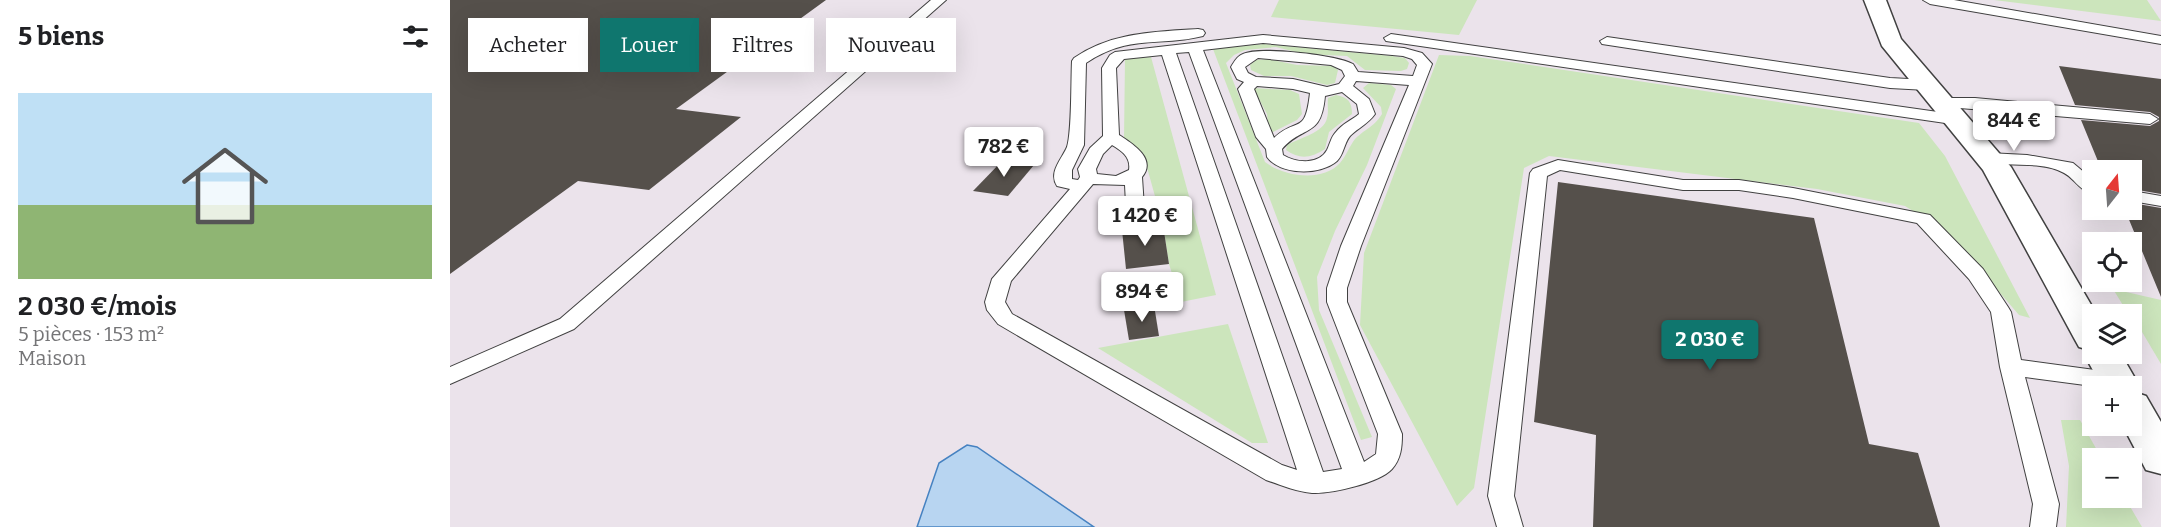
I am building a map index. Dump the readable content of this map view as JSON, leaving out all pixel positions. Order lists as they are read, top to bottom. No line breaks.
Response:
{"north":"top","page":{"heading":"5 biens","chip":["Acheter","Louer","Filtres","Nouveau"],"list":[{"name":"2 030 €/mois","note":"5 pièces · 153 m² · Maison"}],"price":["844 €","782 €","1 420 €","894 €","2 030 €"],"map_buttons":["+","−"]}}
